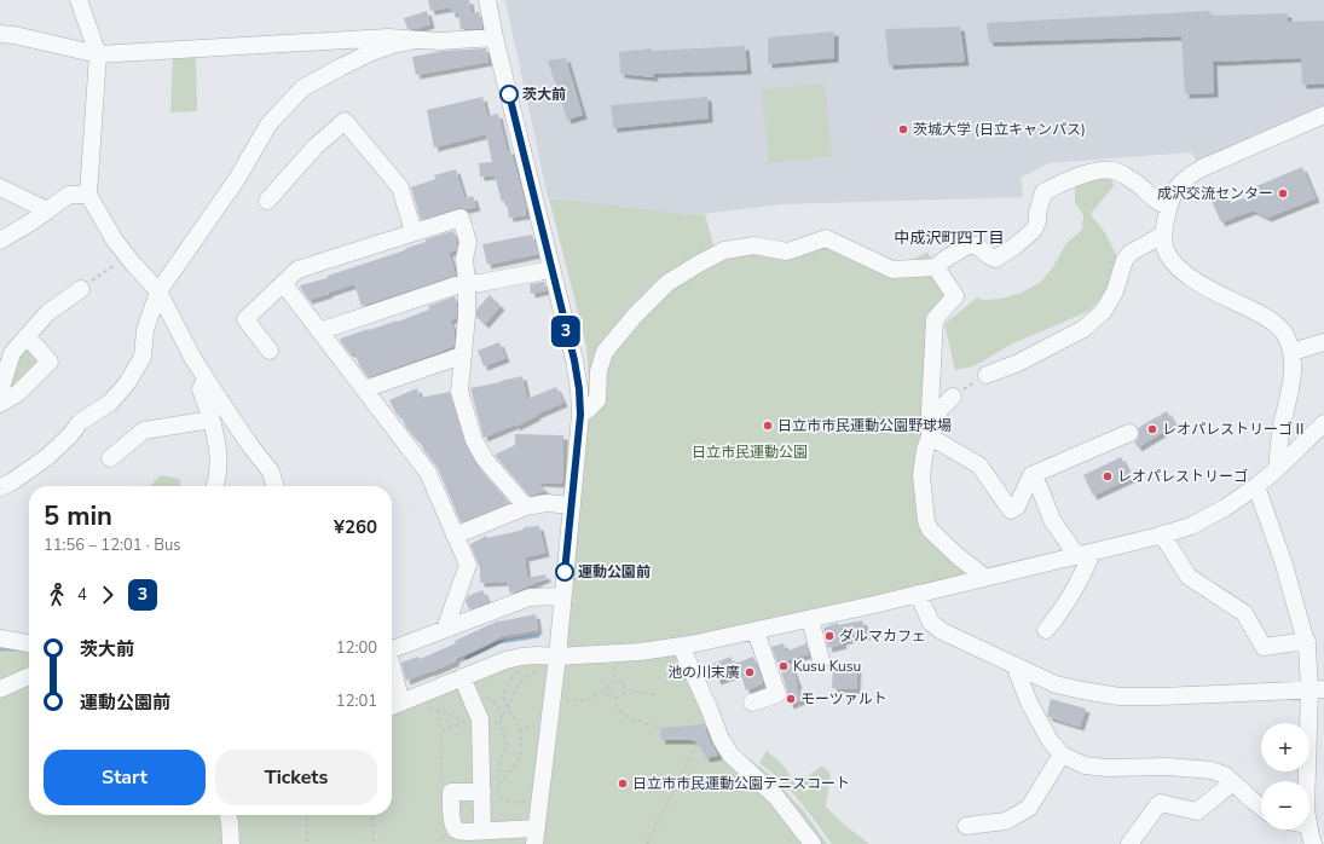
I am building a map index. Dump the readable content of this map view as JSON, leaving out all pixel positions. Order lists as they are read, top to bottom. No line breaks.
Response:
{"districts":["中成沢町四丁目"],"parks":["日立市民運動公園"],"places":["茨大前","茨城大学 (日立キャンパス)","成沢交流センター","日立市市民運動公園野球場","レオパレストリーゴⅡ","レオパレストリーゴ","運動公園前","ダルマカフェ","Kusu Kusu","池の川末廣","モーツァルト","日立市市民運動公園テニスコート"],"lines":["bus line 3"],"page":{"on_map":"3","heading":["5 min","11:56 – 12:01 · Bus","¥260"],"legs":["4","3"],"list":[{"name":"茨大前","value":"12:00"},{"name":"運動公園前","value":"12:01"}],"map_buttons":["+","−"],"buttons":["Start","Tickets"]}}
